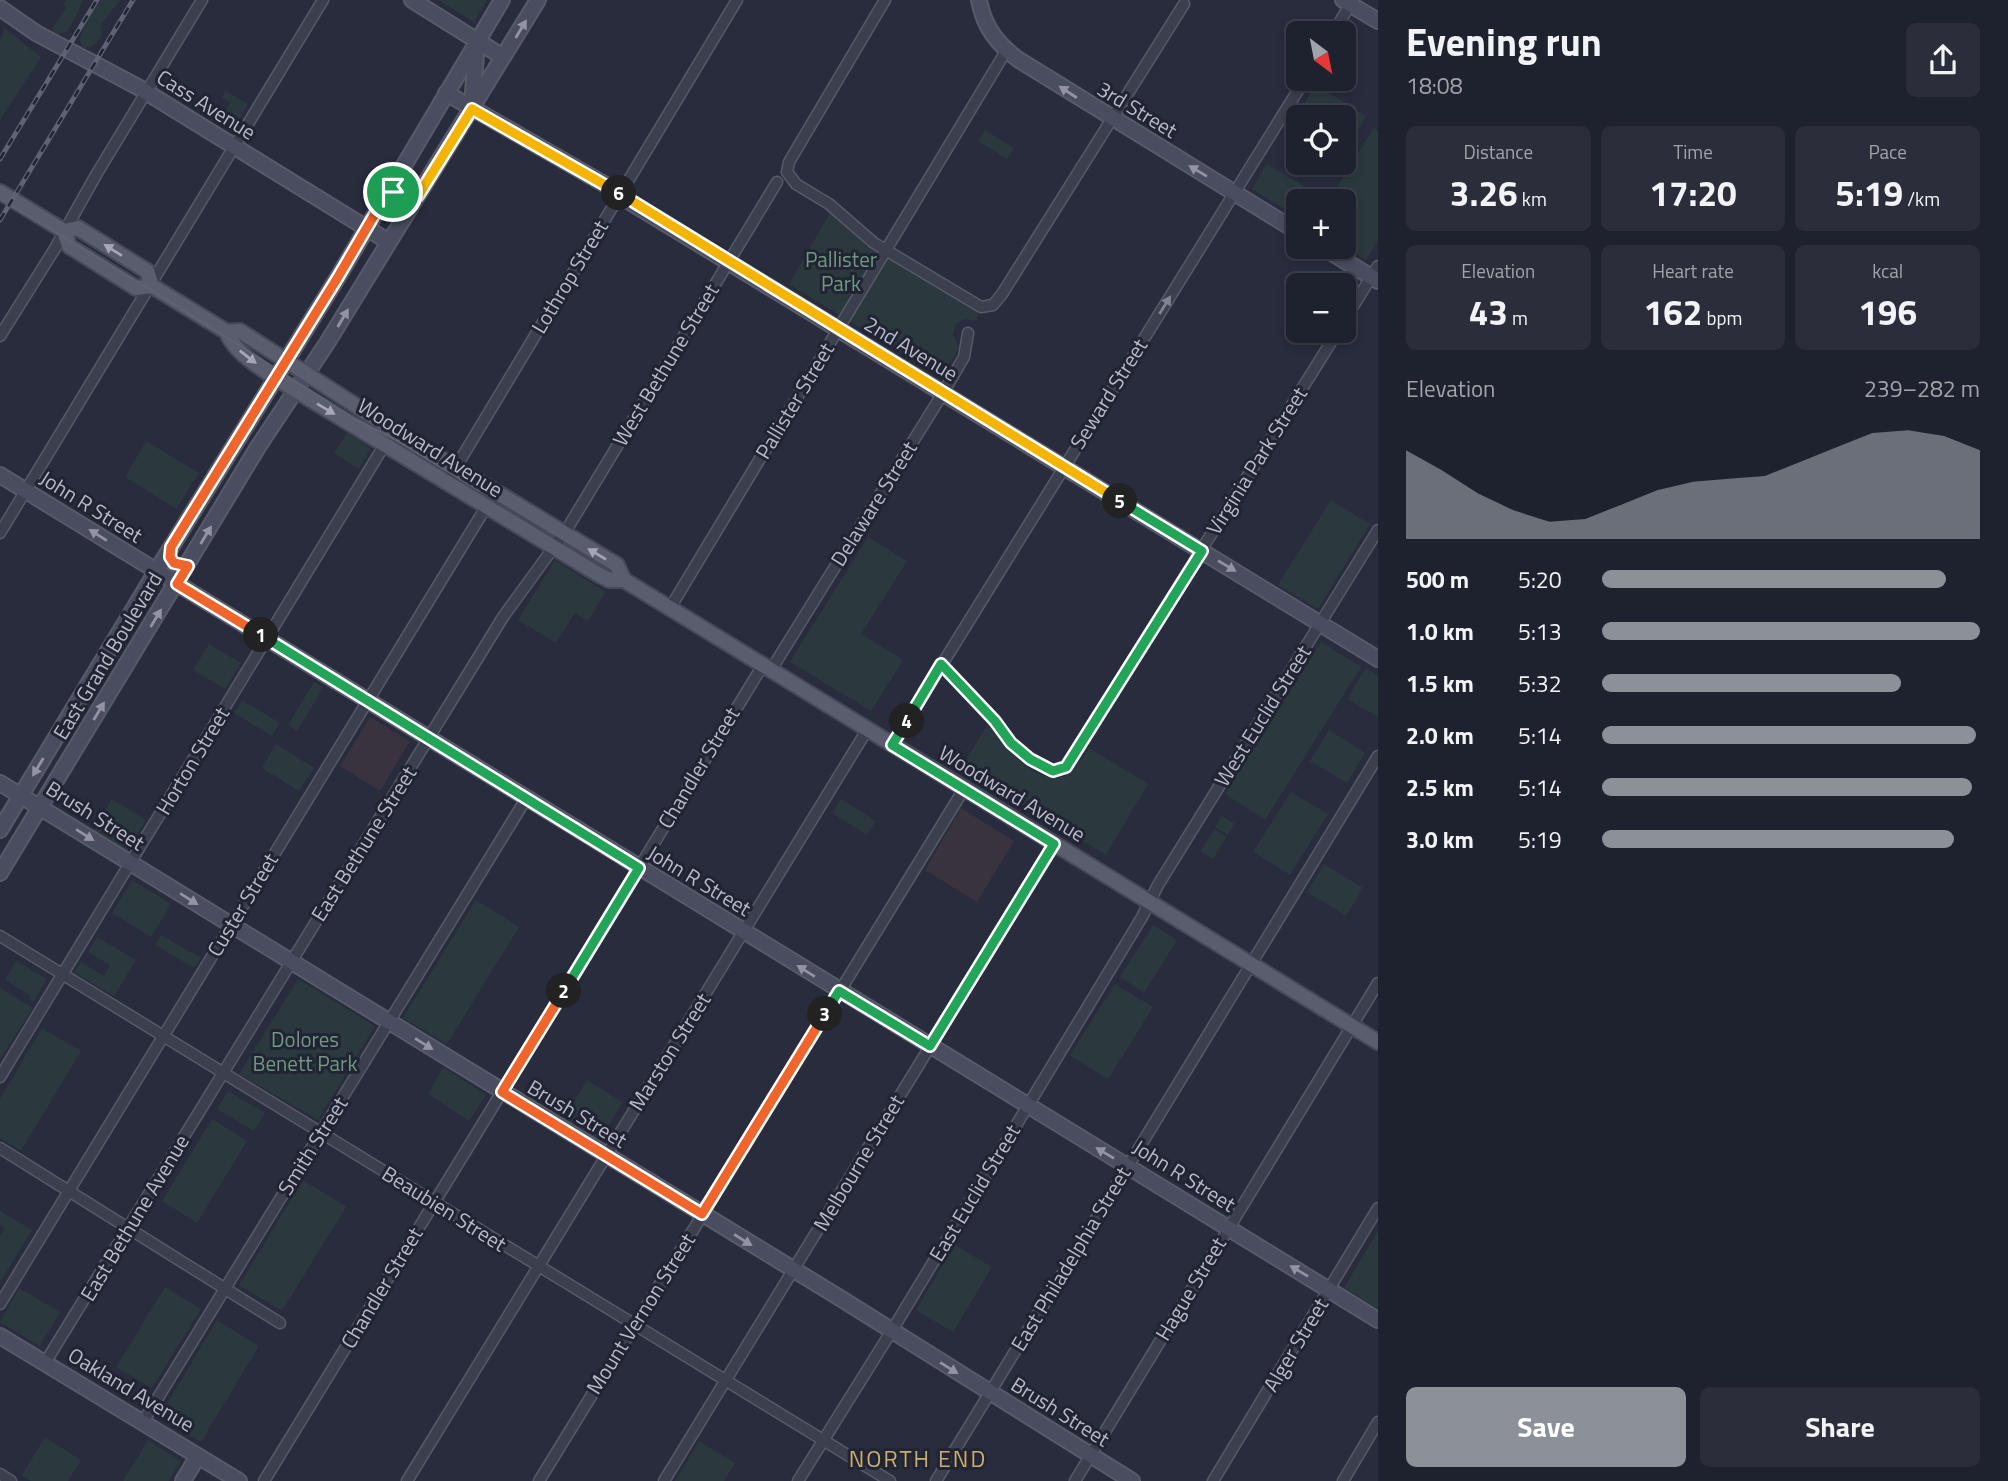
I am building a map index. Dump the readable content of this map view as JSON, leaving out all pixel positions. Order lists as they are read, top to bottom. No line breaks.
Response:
{"streets":{"main road":["Woodward Avenue"],"street":["Cass Avenue","3rd Street","Lothrop Street","2nd Avenue","West Bethune Street","Seward Street","Pallister Street","Virginia Park Street","Delaware Street","John R Street","East Grand Boulevard","West Euclid Street","Horton Street","Chandler Street","Brush Street","East Bethune Street","Custer Street","Marston Street","Smith Street","Melbourne Street","East Euclid Street","Beaubien Street","East Bethune Avenue","East Philadelphia Street","Hague Street","Mount Vernon Street","Alger Street","Oakland Avenue"]},"crossings":[["Cass Avenue","East Grand Boulevard"],["3rd Street","Seward Street"],["3rd Street","Pallister Street"],["Lothrop Street","2nd Avenue"],["Lothrop Street","Woodward Avenue"],["2nd Avenue","West Bethune Street"],["2nd Avenue","Seward Street"],["2nd Avenue","Pallister Street"],["2nd Avenue","Virginia Park Street"],["2nd Avenue","Delaware Street"],["2nd Avenue","East Grand Boulevard"],["2nd Avenue","West Euclid Street"],["West Bethune Street","Woodward Avenue"],["West Bethune Street","East Bethune Street"],["Seward Street","Woodward Avenue"],["Seward Street","Virginia Park Street"],["Pallister Street","Woodward Avenue"],["Woodward Avenue","Delaware Street"],["Woodward Avenue","East Grand Boulevard"],["Woodward Avenue","West Euclid Street"],["Woodward Avenue","Horton Street"],["Woodward Avenue","Chandler Street"],["Woodward Avenue","East Bethune Street"],["Woodward Avenue","Custer Street"],["Woodward Avenue","Marston Street"],["Woodward Avenue","Melbourne Street"],["Woodward Avenue","East Euclid Street"],["Woodward Avenue","East Philadelphia Street"],["Woodward Avenue","Hague Street"],["Woodward Avenue","Mount Vernon Street"],["Delaware Street","Chandler Street"],["John R Street","East Grand Boulevard"],["John R Street","Horton Street"],["John R Street","Chandler Street"],["John R Street","East Bethune Street"],["John R Street","Custer Street"],["John R Street","Marston Street"],["John R Street","Smith Street"],["John R Street","Melbourne Street"],["John R Street","East Euclid Street"],["John R Street","East Philadelphia Street"],["John R Street","Hague Street"],["John R Street","Mount Vernon Street"],["John R Street","Alger Street"],["East Grand Boulevard","Brush Street"],["West Euclid Street","East Euclid Street"],["Horton Street","Brush Street"],["Horton Street","Beaubien Street"],["Chandler Street","Brush Street"],["Chandler Street","Beaubien Street"],["Brush Street","East Bethune Street"],["Brush Street","Custer Street"],["Brush Street","Marston Street"],["Brush Street","Smith Street"],["Brush Street","Melbourne Street"],["Brush Street","East Euclid Street"],["Brush Street","East Philadelphia Street"],["Brush Street","Hague Street"],["Brush Street","Mount Vernon Street"],["East Bethune Street","Beaubien Street"],["East Bethune Street","East Bethune Avenue"],["Custer Street","Beaubien Street"],["Marston Street","Beaubien Street"],["Smith Street","Beaubien Street"],["Smith Street","Oakland Avenue"],["Melbourne Street","Beaubien Street"],["East Euclid Street","Beaubien Street"],["Beaubien Street","East Bethune Avenue"],["Beaubien Street","Mount Vernon Street"],["East Bethune Avenue","Oakland Avenue"]],"one_way":["3rd Street","Seward Street","Brush Street"],"districts":["NORTH END"],"parks":["Pallister Park","Dolores Benett Park"],"north":"bottom right","page":{"heading":["Evening run","18:08"],"map_buttons":["+","−"],"stats":[["Distance","3.26 km"],["Time","17:20"],["Pace","5:19 /km"],["Elevation","43 m"],["Heart rate","162 bpm"],["kcal","196"]],"pins":["6","5","1","4","2","3"],"chart":["Elevation","239–282 m"],"list":[{"name":"500 m","note":"5:20"},{"name":"1.0 km","note":"5:13"},{"name":"1.5 km","note":"5:32"},{"name":"2.0 km","note":"5:14"},{"name":"2.5 km","note":"5:14"},{"name":"3.0 km","note":"5:19"}],"buttons":["Save","Share"]}}
